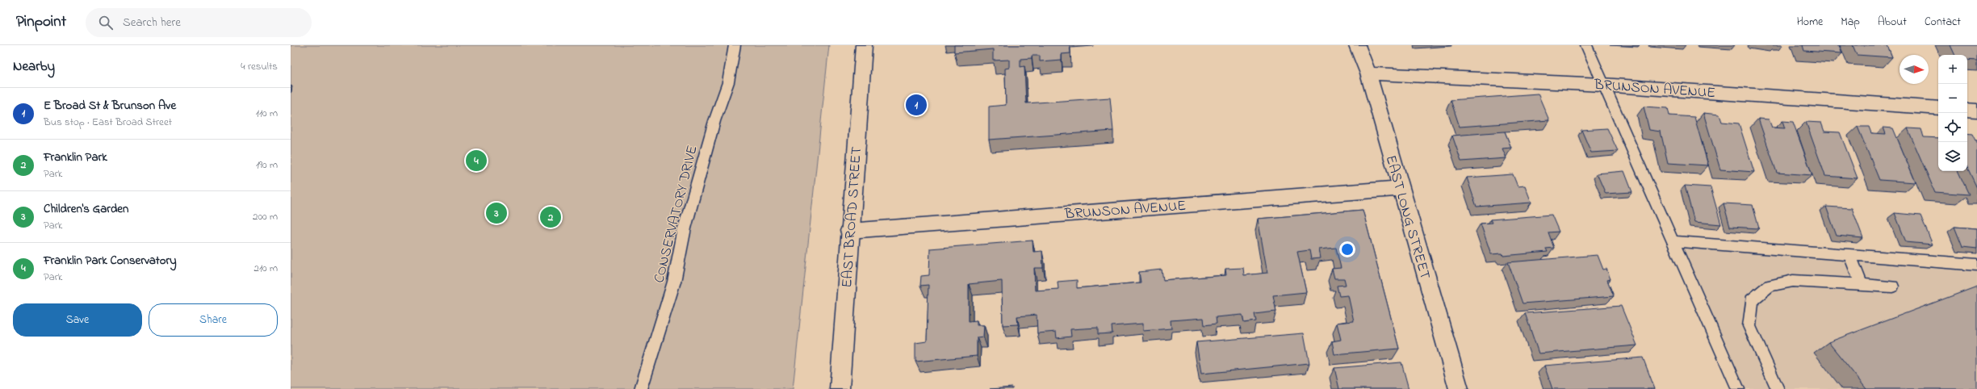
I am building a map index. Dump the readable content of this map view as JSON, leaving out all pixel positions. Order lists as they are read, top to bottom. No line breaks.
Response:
{"streets":{"street":["BRUNSON AVENUE","EAST BROAD STREET","EAST LONG STREET"],"lane":["CONSERVATORY DRIVE"]},"crossings":[["BRUNSON AVENUE","EAST BROAD STREET"],["BRUNSON AVENUE","EAST LONG STREET"]],"north":"right","page":{"header":"Pinpoint","search":"Search here","nav":["Home","Map","About","Contact"],"heading":["Nearby","4 results"],"map_buttons":["+","−"],"list":[{"mark":"1","name":"E Broad St & Brunson Ave","note":"Bus stop · East Broad Street","value":"110 m"},{"mark":"2","name":"Franklin Park","note":"Park","value":"190 m"},{"mark":"3","name":"Children's Garden","note":"Park","value":"200 m"},{"mark":"4","name":"Franklin Park Conservatory","note":"Park","value":"210 m"}],"pins":["1","4","3","2"],"buttons":["Save","Share"]}}
